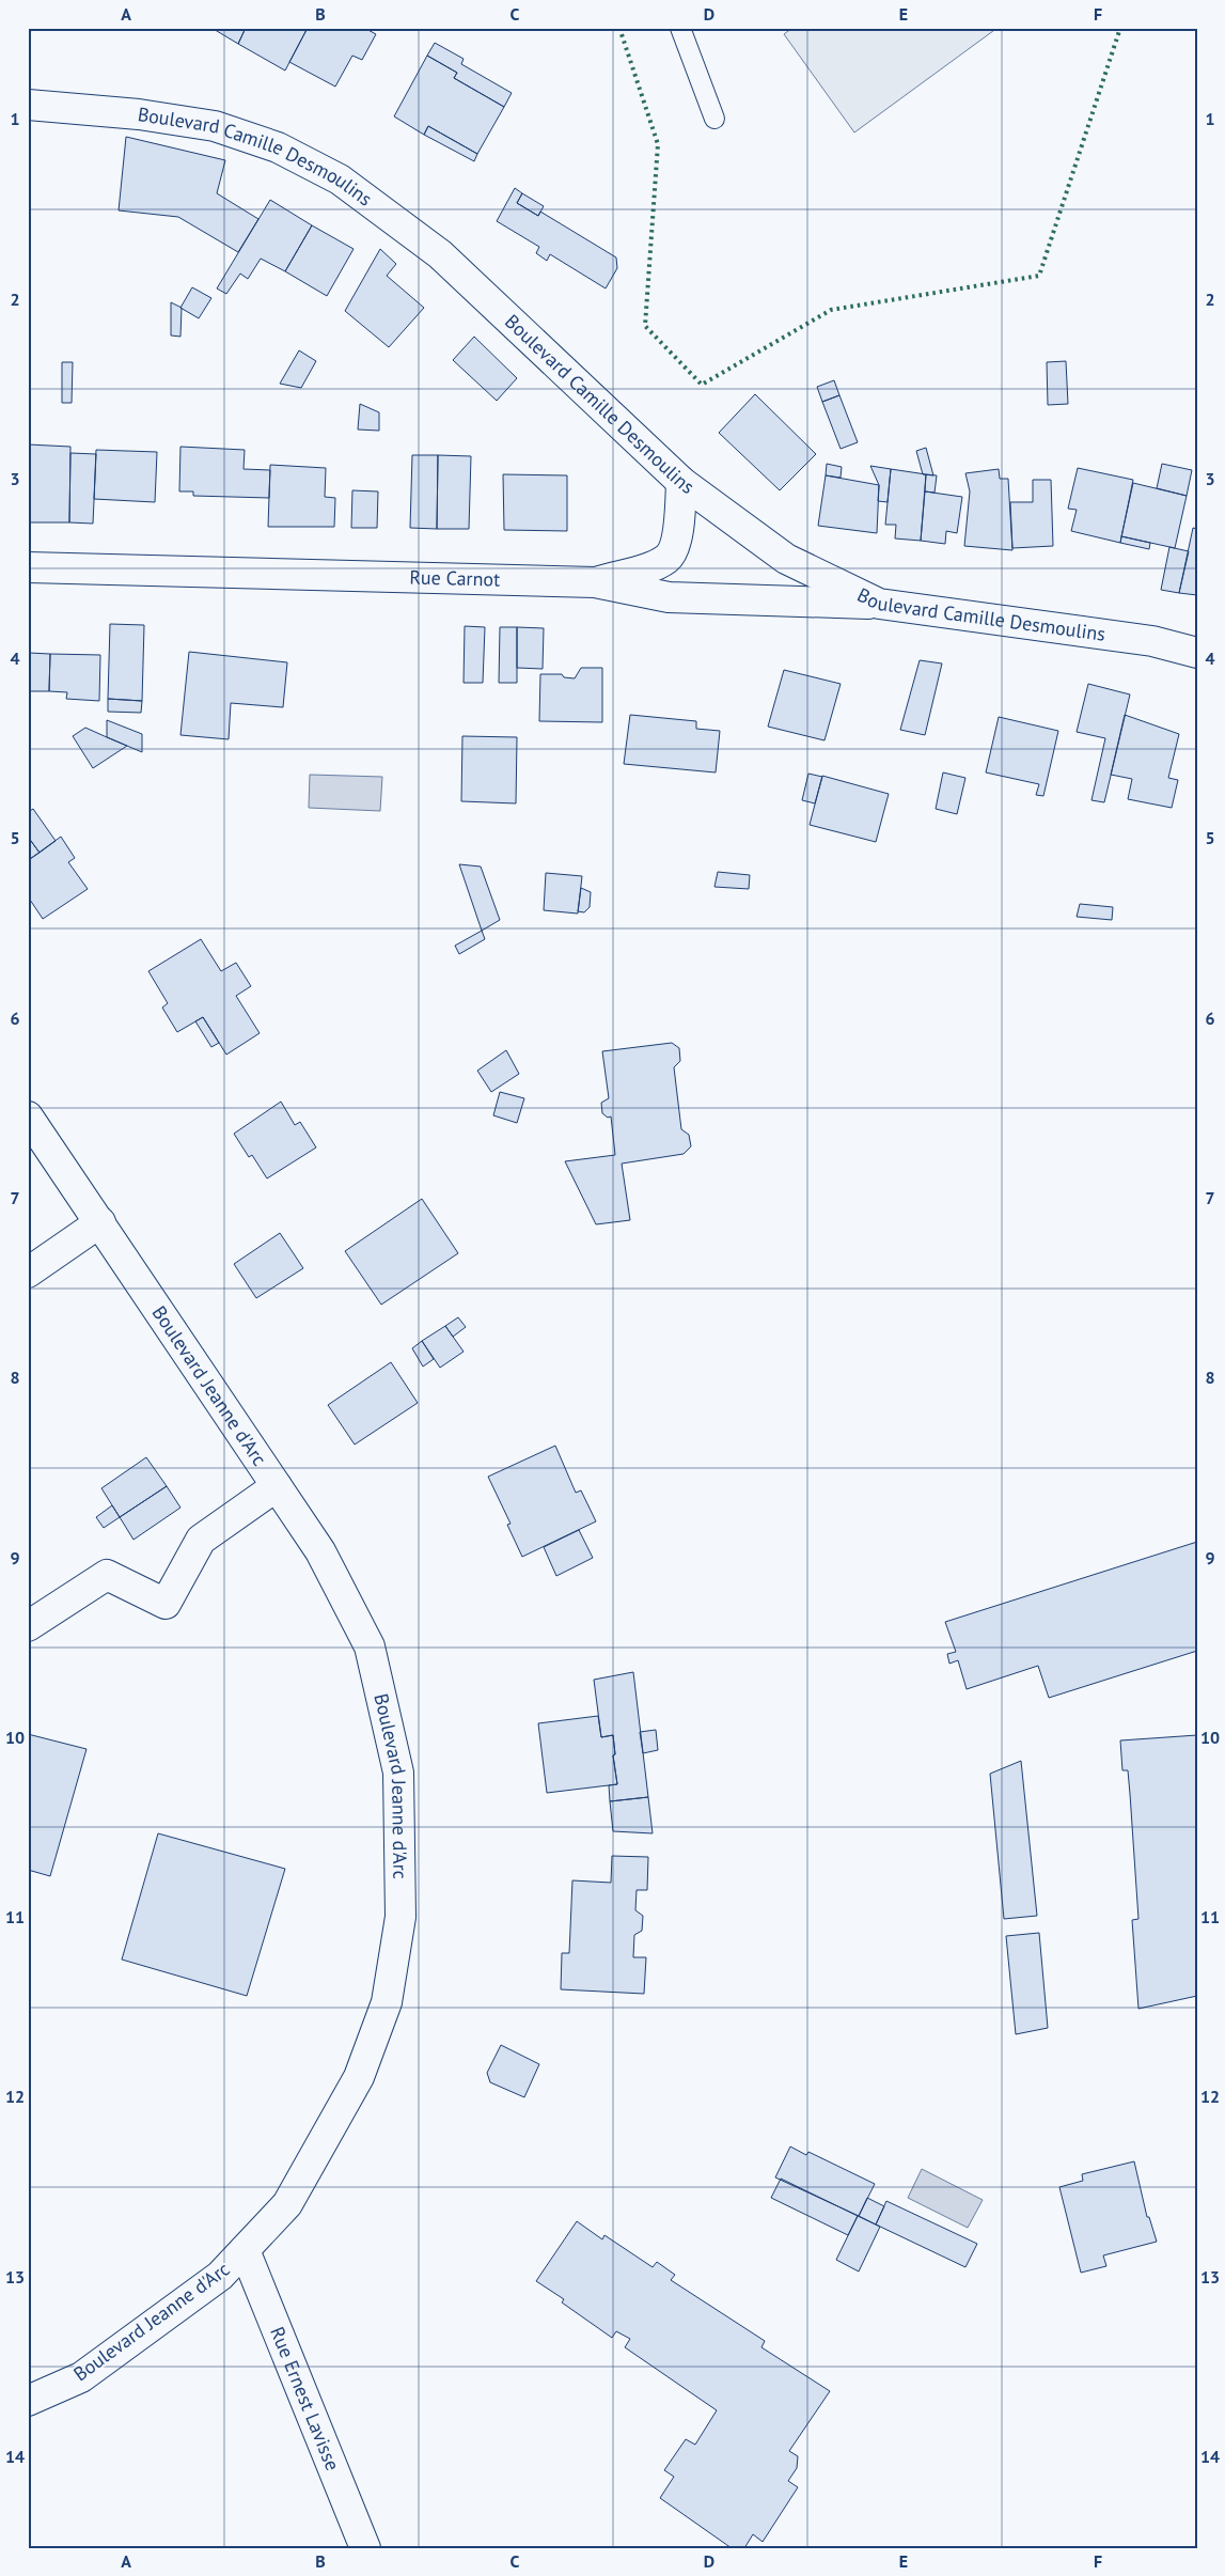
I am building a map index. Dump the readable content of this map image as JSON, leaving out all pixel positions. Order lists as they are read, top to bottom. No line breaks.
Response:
{"streets":{"street":["Boulevard Camille Desmoulins","Rue Carnot","Boulevard Jeanne d'Arc","Rue Ernest Lavisse"]},"crossings":[["Boulevard Camille Desmoulins","Rue Carnot"],["Boulevard Jeanne d'Arc","Rue Ernest Lavisse"]],"grid":{"columns":["A","B","C","D","E","F"],"rows":["1","2","3","4","5","6","7","8","9","10","11","12","13","14"]}}
